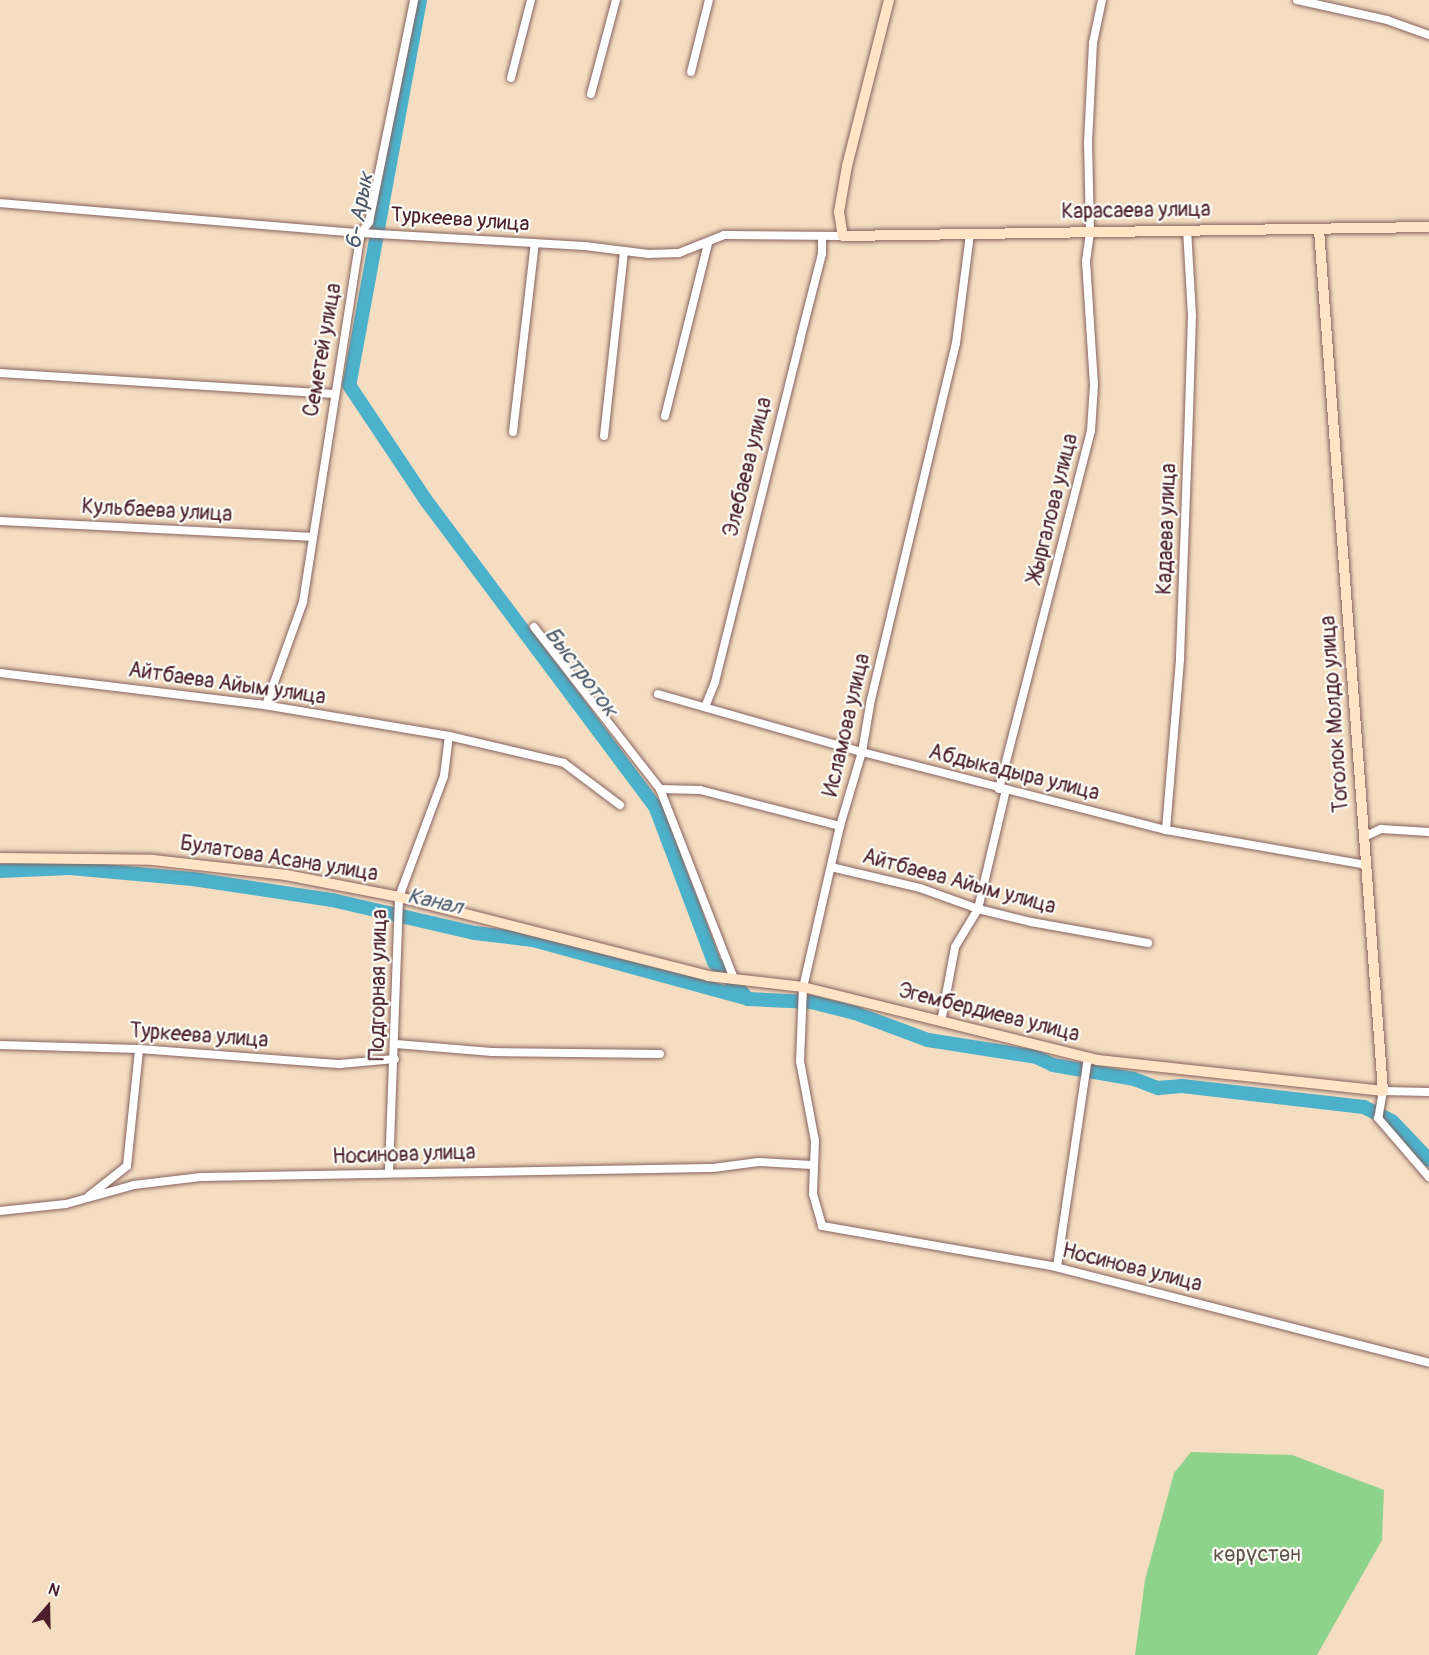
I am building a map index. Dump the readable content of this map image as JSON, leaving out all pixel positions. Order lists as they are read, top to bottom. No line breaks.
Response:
{"streets":{"street":["Карасаева улица","Туркеева улица","Семетей улица","Элебаева улица","Жыргалова улица","Кульбаева улица","Кадаева улица","Айтбаева Айым улица","Тоголок Молдо улица","Исламова улица","Абдыкадыра улица","Булатова Асана улица","Подгорная улица","Эгембердиева улица","Носинова улица"]},"crossings":[["Карасаева улица","Туркеева улица"],["Карасаева улица","Жыргалова улица"],["Карасаева улица","Кадаева улица"],["Карасаева улица","Тоголок Молдо улица"],["Карасаева улица","Исламова улица"],["Туркеева улица","Семетей улица"],["Туркеева улица","Элебаева улица"],["Туркеева улица","Подгорная улица"],["Семетей улица","Кульбаева улица"],["Семетей улица","Айтбаева Айым улица"],["Элебаева улица","Абдыкадыра улица"],["Жыргалова улица","Айтбаева Айым улица"],["Жыргалова улица","Абдыкадыра улица"],["Жыргалова улица","Эгембердиева улица"],["Кадаева улица","Абдыкадыра улица"],["Айтбаева Айым улица","Исламова улица"],["Айтбаева Айым улица","Подгорная улица"],["Тоголок Молдо улица","Абдыкадыра улица"],["Тоголок Молдо улица","Эгембердиева улица"],["Исламова улица","Абдыкадыра улица"],["Исламова улица","Эгембердиева улица"],["Исламова улица","Носинова улица"],["Булатова Асана улица","Подгорная улица"],["Булатова Асана улица","Эгембердиева улица"],["Подгорная улица","Носинова улица"]],"water":["6- Арык","Быстроток","Канал"],"parks":["көрүстөн"],"north":"top"}
